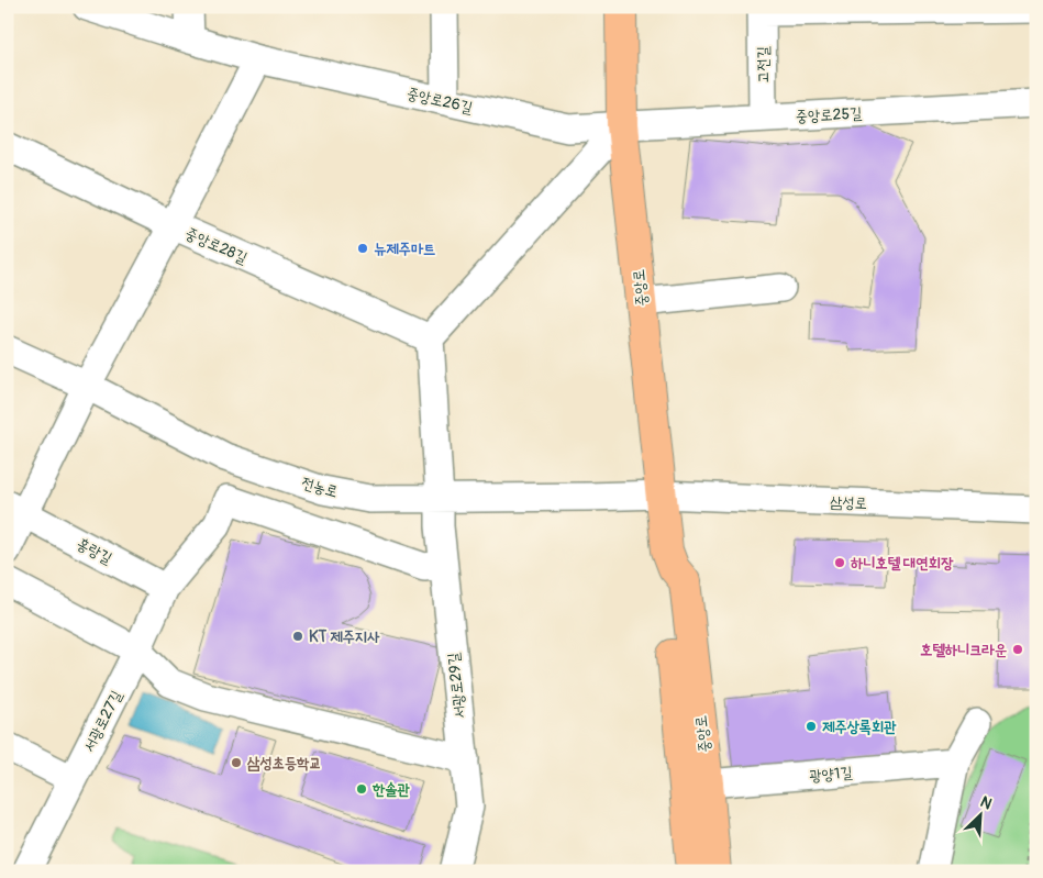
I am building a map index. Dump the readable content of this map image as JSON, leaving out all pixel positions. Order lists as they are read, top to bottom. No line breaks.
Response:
{"streets":{"main road":["중앙로"],"street":["고전길","중앙로26길","중앙로25길","중앙로28길","전농로","삼성로","홍랑길","서광로29길","서광로27길","광양1길"]},"crossings":[["고전길","중앙로25길"],["중앙로26길","중앙로25길"],["중앙로26길","중앙로"],["중앙로25길","중앙로"],["중앙로","전농로"],["중앙로","삼성로"],["중앙로","광양1길"],["전농로","삼성로"],["전농로","서광로29길"],["홍랑길","서광로27길"],["서광로29길","서광로27길"]],"places":["뉴제주마트","하니호텔 대연회장","KT 제주지사","호텔하니크라운","제주상록회관","삼성초등학교","한솔관"],"north":"top right"}
